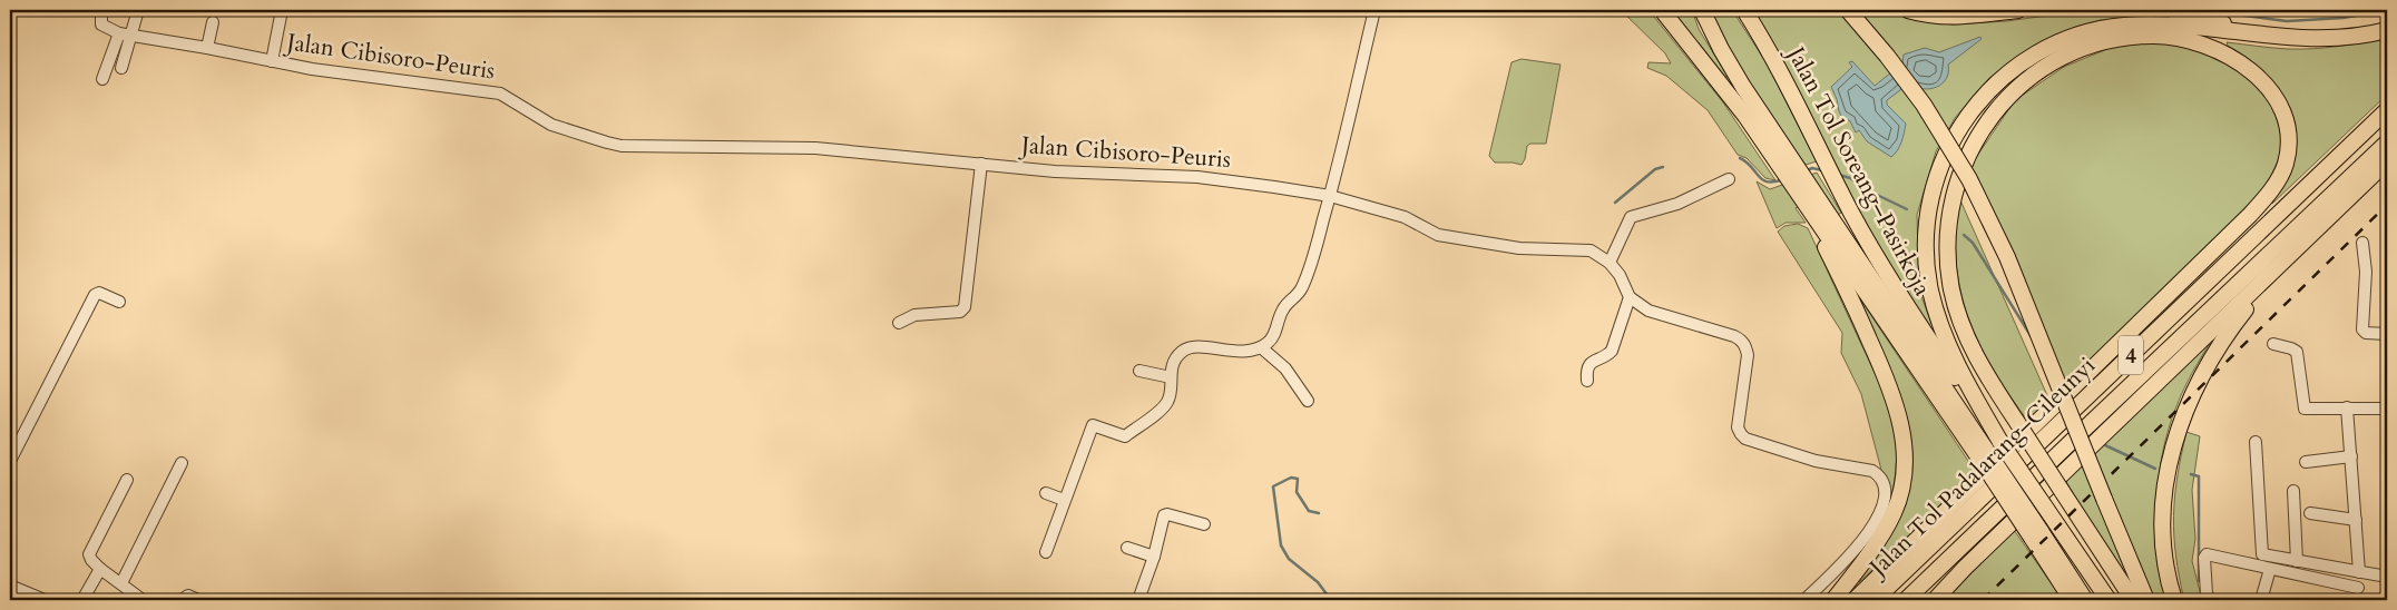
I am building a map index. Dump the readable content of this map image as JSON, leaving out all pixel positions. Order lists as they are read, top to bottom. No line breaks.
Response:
{"streets":{"highway":["Jalan Tol Soreang–Pasirkoja","4","Jalan Tol Padalarang–Cileunyi"],"street":["Jalan Cibisoro-Peuris"]}}
